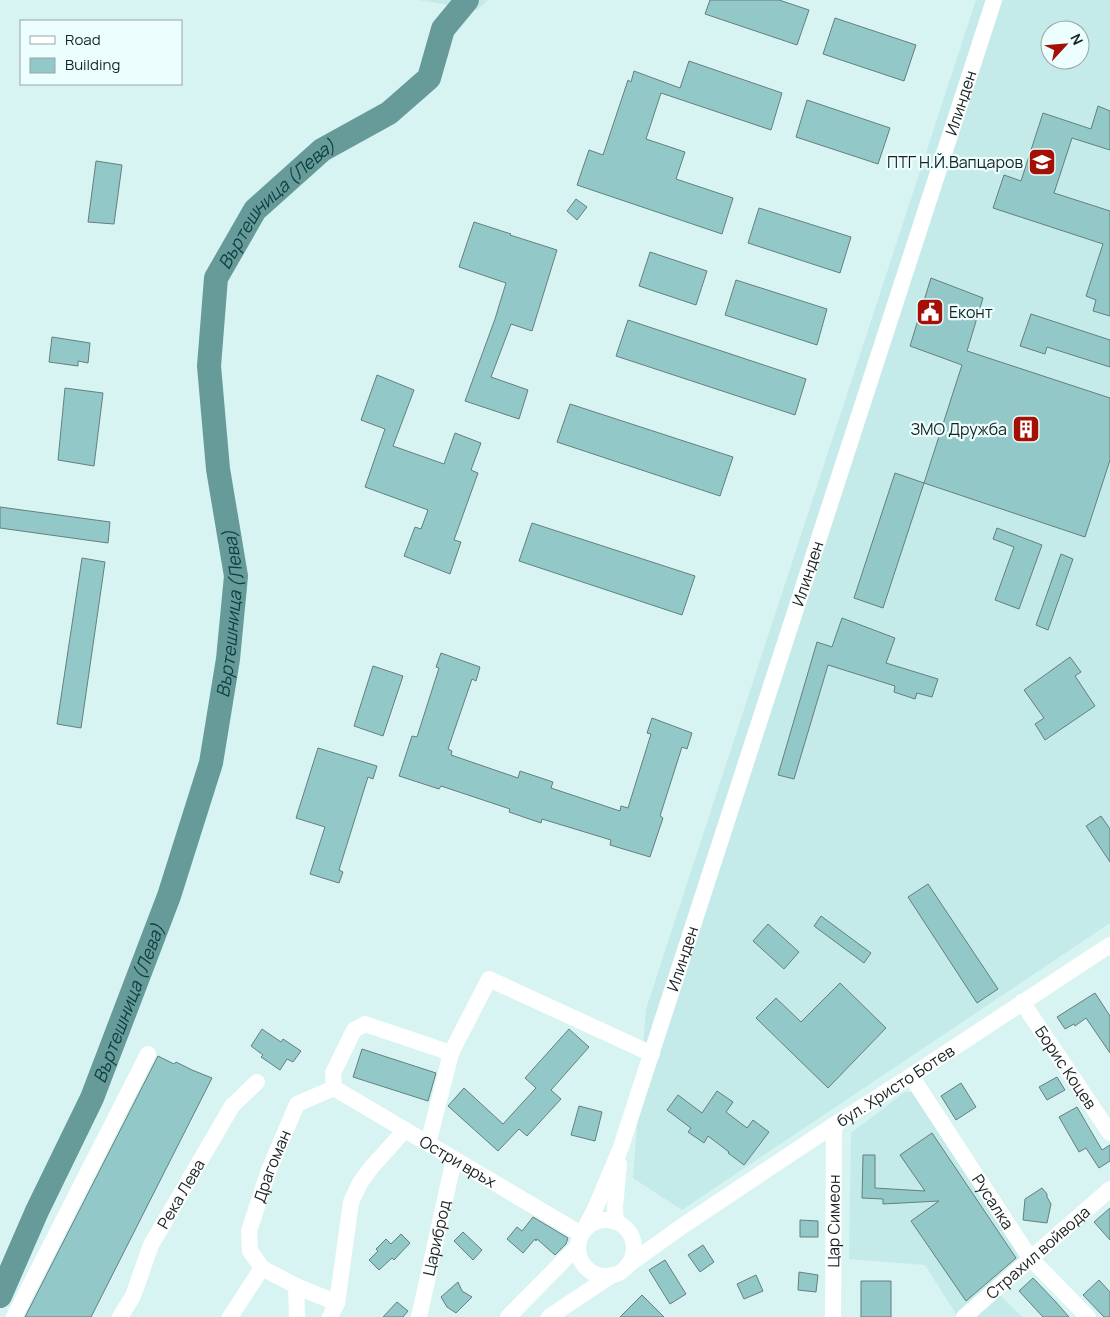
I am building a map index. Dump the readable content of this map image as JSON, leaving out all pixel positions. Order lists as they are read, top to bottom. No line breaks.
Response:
{"streets":{"street":["Илинден","Борис Коцев","бул. Христо Ботев","Остри връх","Драгоман","Река Лева","Русалка","Цар Симеон","Цариброд","Страхил войвода"]},"crossings":[["Илинден","бул. Христо Ботев"],["Илинден","Остри връх"],["Борис Коцев","бул. Христо Ботев"],["бул. Христо Ботев","Остри връх"],["бул. Христо Ботев","Русалка"],["бул. Христо Ботев","Цар Симеон"],["Остри връх","Драгоман"],["Остри връх","Цариброд"],["Русалка","Страхил войвода"]],"water":["Въртешница (Лева)"],"places":{"school or university":["ПТГ Н.Й.Вапцаров"],"public building":["Еконт"],"building":["ЗМО Дружба"]},"legend":["Road","Building"],"north":"top right"}
